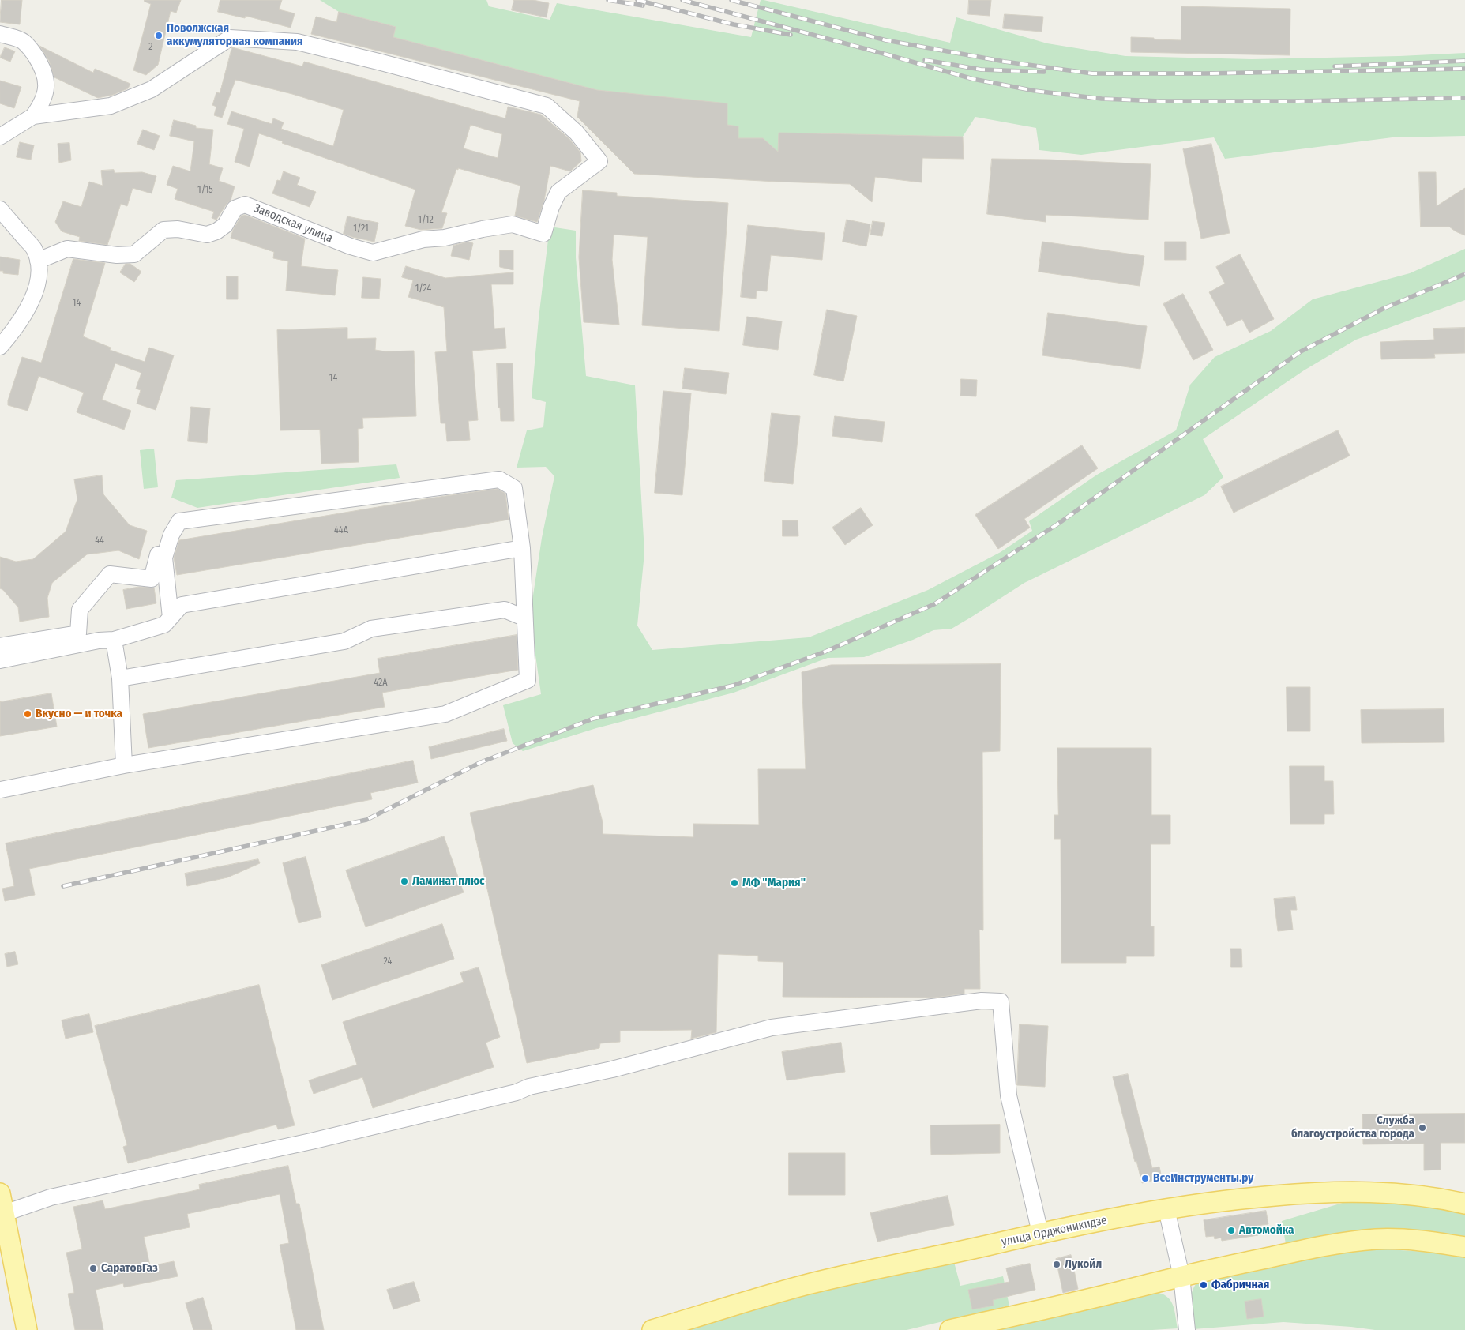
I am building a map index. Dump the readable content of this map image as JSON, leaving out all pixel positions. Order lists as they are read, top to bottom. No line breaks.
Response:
{"streets":{"main road":["улица Орджоникидзе"],"street":["Заводская улица"]},"places":["Поволжская аккумуляторная компания","Вкусно — и точка","Ламинат плюс","МФ \"Мария\"","Служба благоустройства города","ВсеИнструменты.ру","Автомойка","Лукойл","СаратовГаз","Фабричная"],"house_numbers":["2","1/15","1/12","1/21","1/24","14","14","44А","44","42А","24"]}
